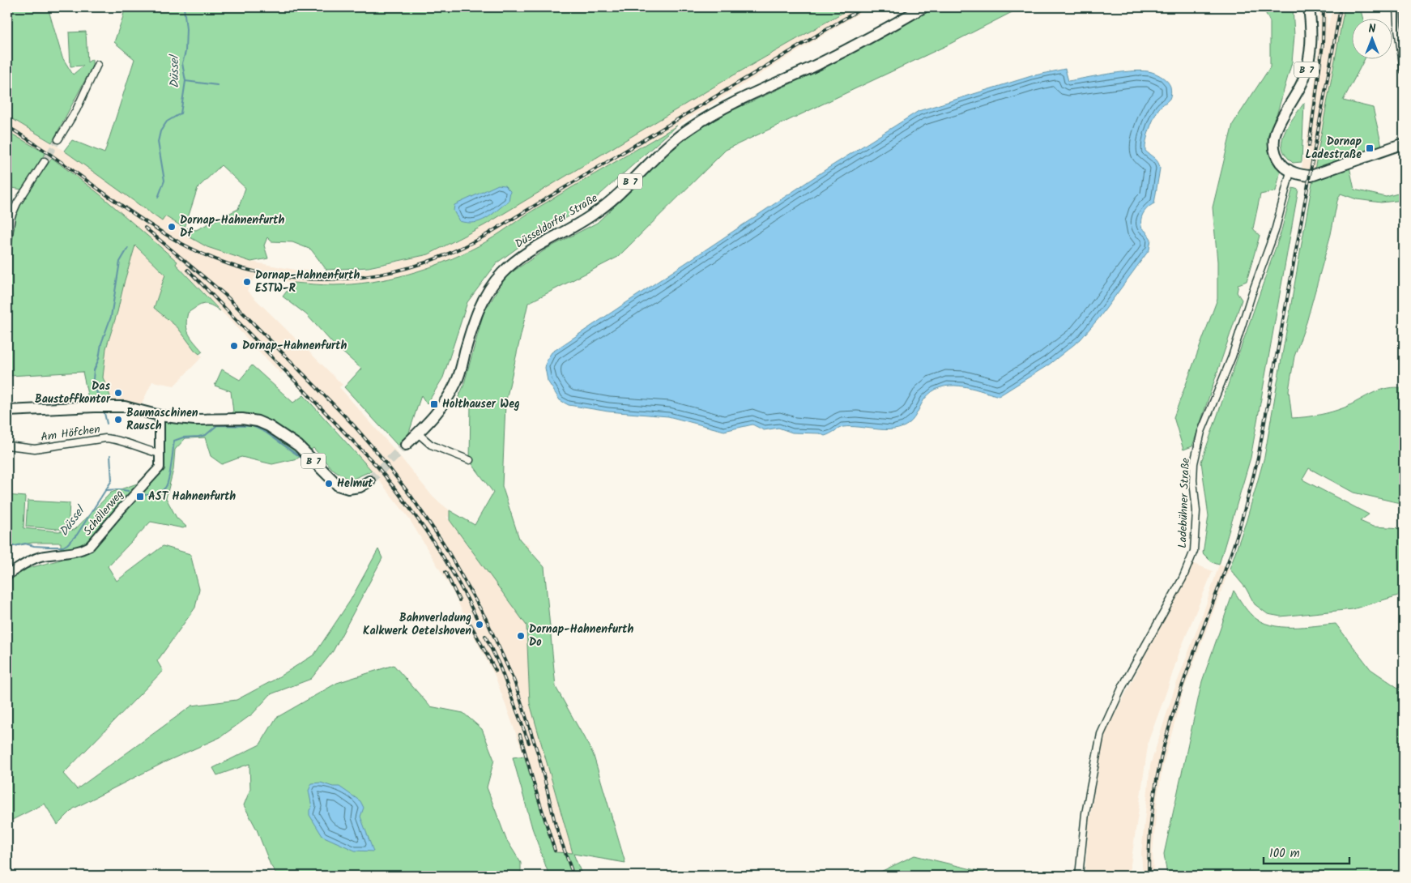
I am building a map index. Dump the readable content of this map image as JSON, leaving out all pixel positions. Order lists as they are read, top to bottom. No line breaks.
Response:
{"streets":{"main road":["B 7","Düsseldorfer Straße"],"street":["Am Höfchen","Ladebühner Straße","Schöllerweg"]},"crossings":[["B 7","Ladebühner Straße"],["B 7","Schöllerweg"],["Am Höfchen","Schöllerweg"]],"water":["Düssel"],"places":{"transit":["Dornap Ladestraße","Holthauser Weg","AST Hahnenfurth"],"other":["Dornap-Hahnenfurth Df","Dornap-Hahnenfurth ESTW-R","Dornap-Hahnenfurth","Das Baustoffkontor","Baumaschinen Rausch","Helmut","Bahnverladung Kalkwerk Oetelshoven","Dornap-Hahnenfurth Do"]},"scale_bar":"100 m","north":"top"}
